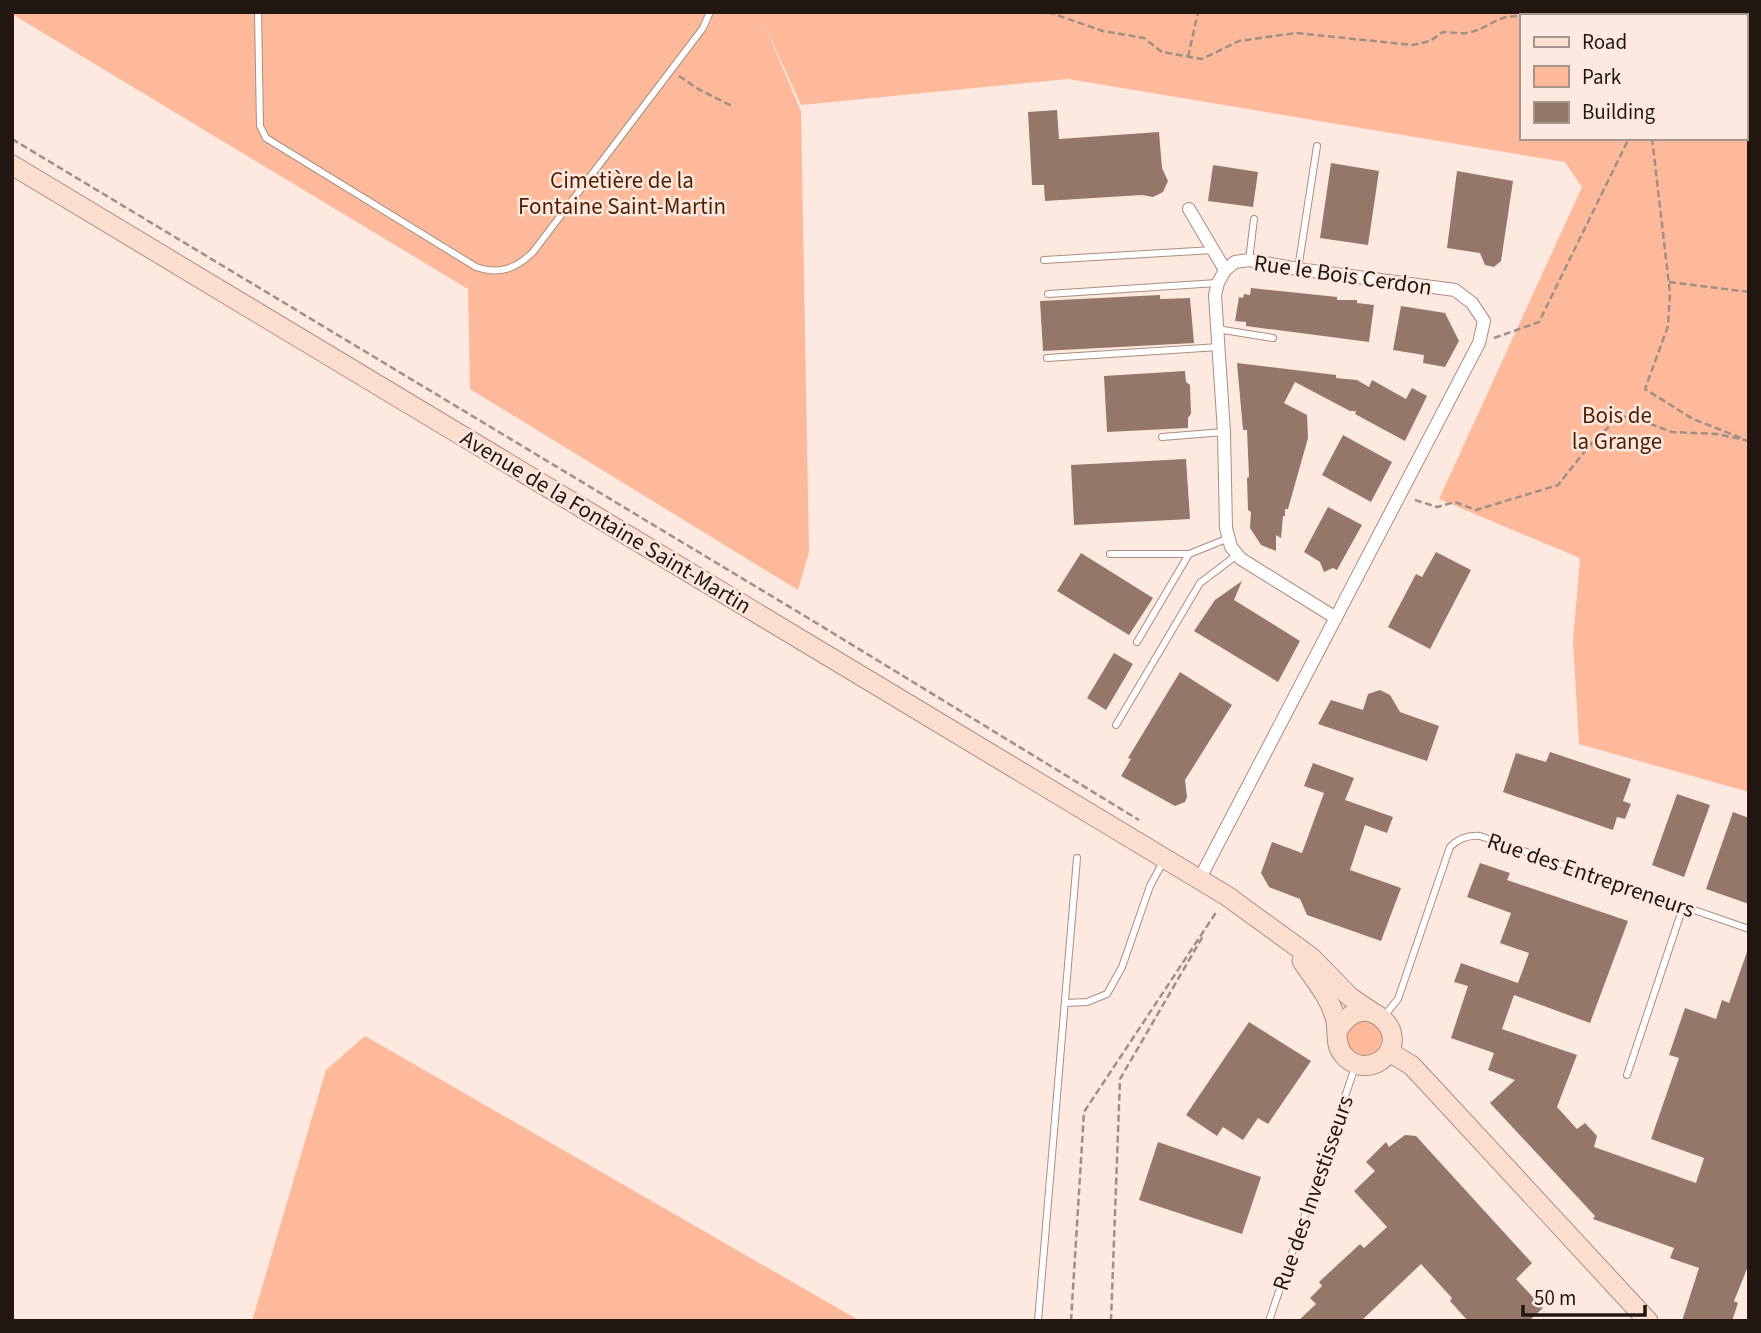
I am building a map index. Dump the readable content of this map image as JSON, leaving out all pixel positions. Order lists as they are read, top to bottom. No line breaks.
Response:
{"streets":{"main road":["Avenue de la Fontaine Saint-Martin"],"street":["Rue le Bois Cerdon"],"lane":["Rue des Entrepreneurs","Rue des Investisseurs"]},"crossings":[["Avenue de la Fontaine Saint-Martin","Rue des Entrepreneurs"],["Avenue de la Fontaine Saint-Martin","Rue des Investisseurs"],["Rue des Entrepreneurs","Rue des Investisseurs"]],"parks":["Cimetière de la Fontaine Saint-Martin","Bois de la Grange"],"legend":["Road","Park","Building"],"scale_bar":"50 m"}
